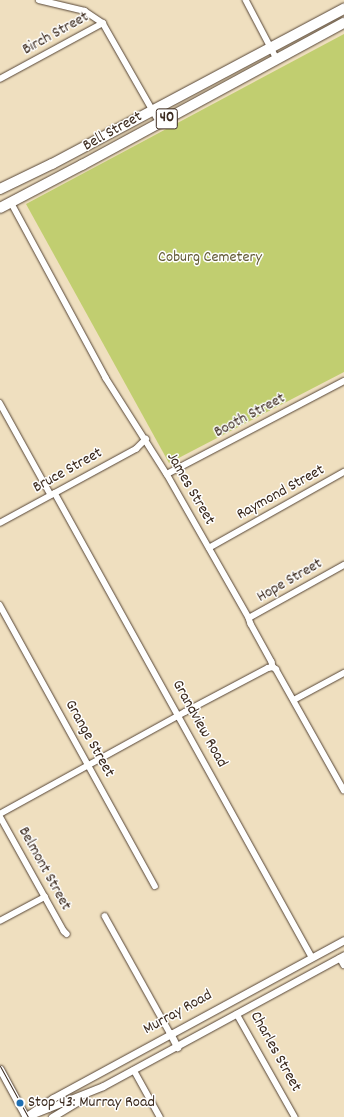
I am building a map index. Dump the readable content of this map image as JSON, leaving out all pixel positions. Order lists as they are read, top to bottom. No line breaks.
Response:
{"streets":{"highway":["40","Bell Street"],"main road":["Grandview Road","Murray Road","Charles Street"],"street":["Birch Street","Booth Street","Bruce Street","James Street","Raymond Street","Hope Street","Grange Street","Belmont Street"]},"crossings":[["Bell Street","James Street"],["Booth Street","James Street"],["Bruce Street","James Street"],["Bruce Street","Grandview Road"],["James Street","Raymond Street"],["James Street","Hope Street"],["Grandview Road","Murray Road"],["Murray Road","Charles Street"]],"parks":["Coburg Cemetery"],"places":["Stop 43: Murray Road"]}
